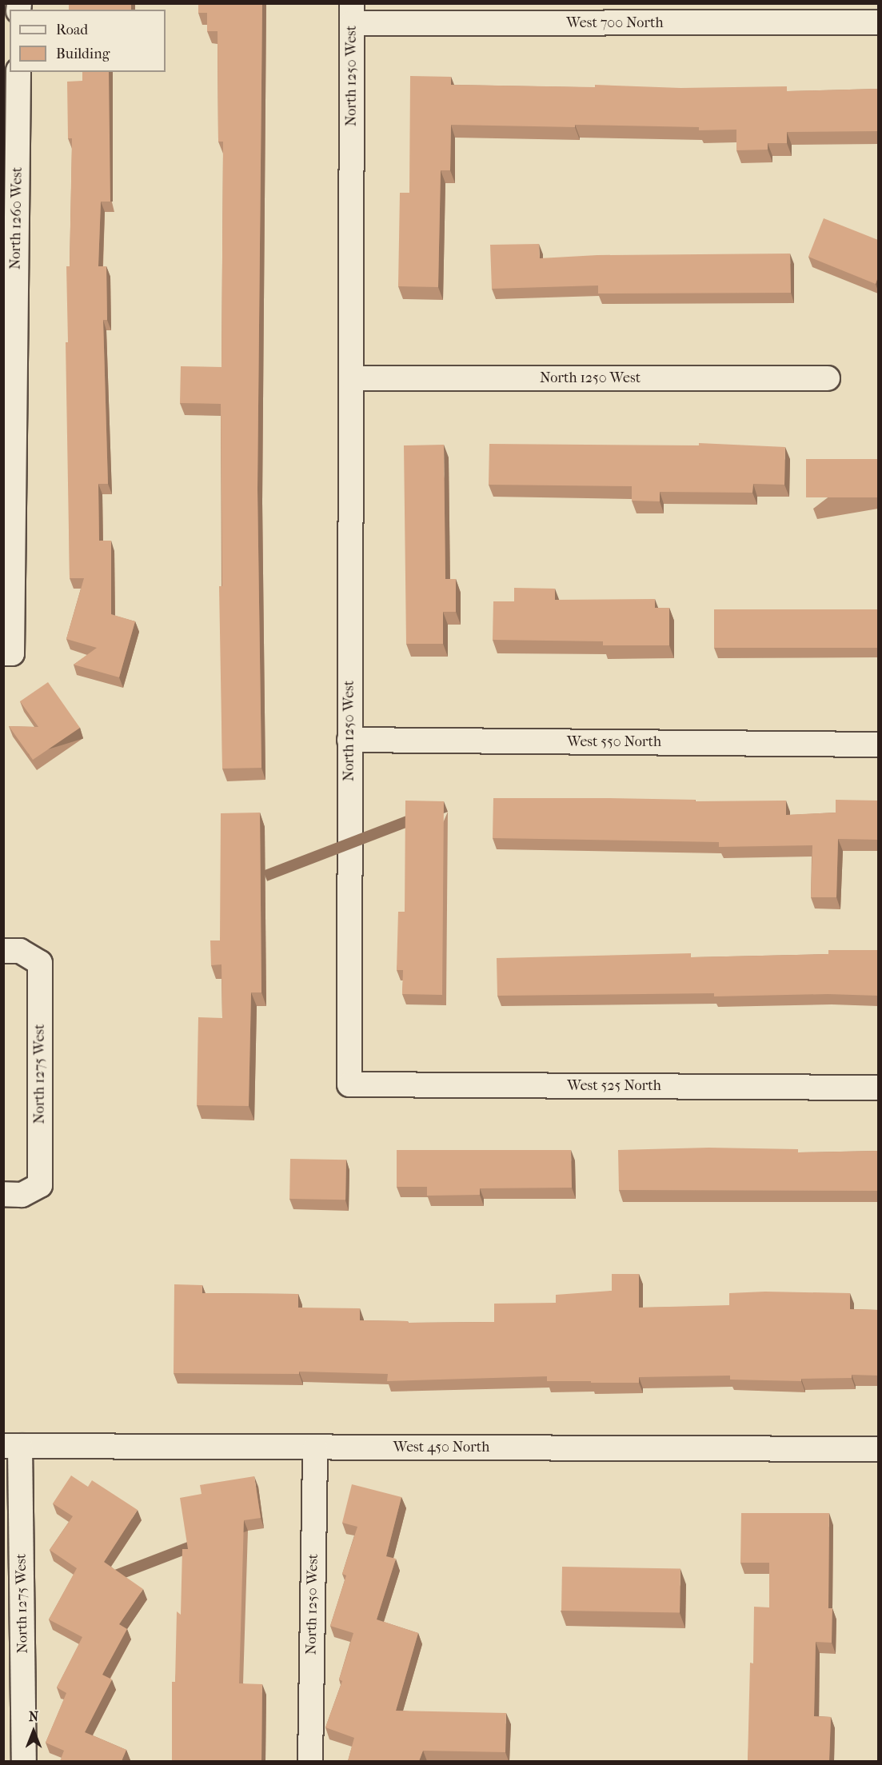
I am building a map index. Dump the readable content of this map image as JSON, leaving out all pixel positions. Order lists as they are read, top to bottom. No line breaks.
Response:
{"streets":{"street":["West 700 North","North 1250 West","North 1260 West","West 550 North","North 1275 West","West 525 North","West 450 North"]},"crossings":[["West 700 North","North 1250 West"],["North 1250 West","West 550 North"],["North 1250 West","West 525 North"],["North 1250 West","West 450 North"],["North 1275 West","West 450 North"]],"legend":["Road","Building"],"north":"top"}
